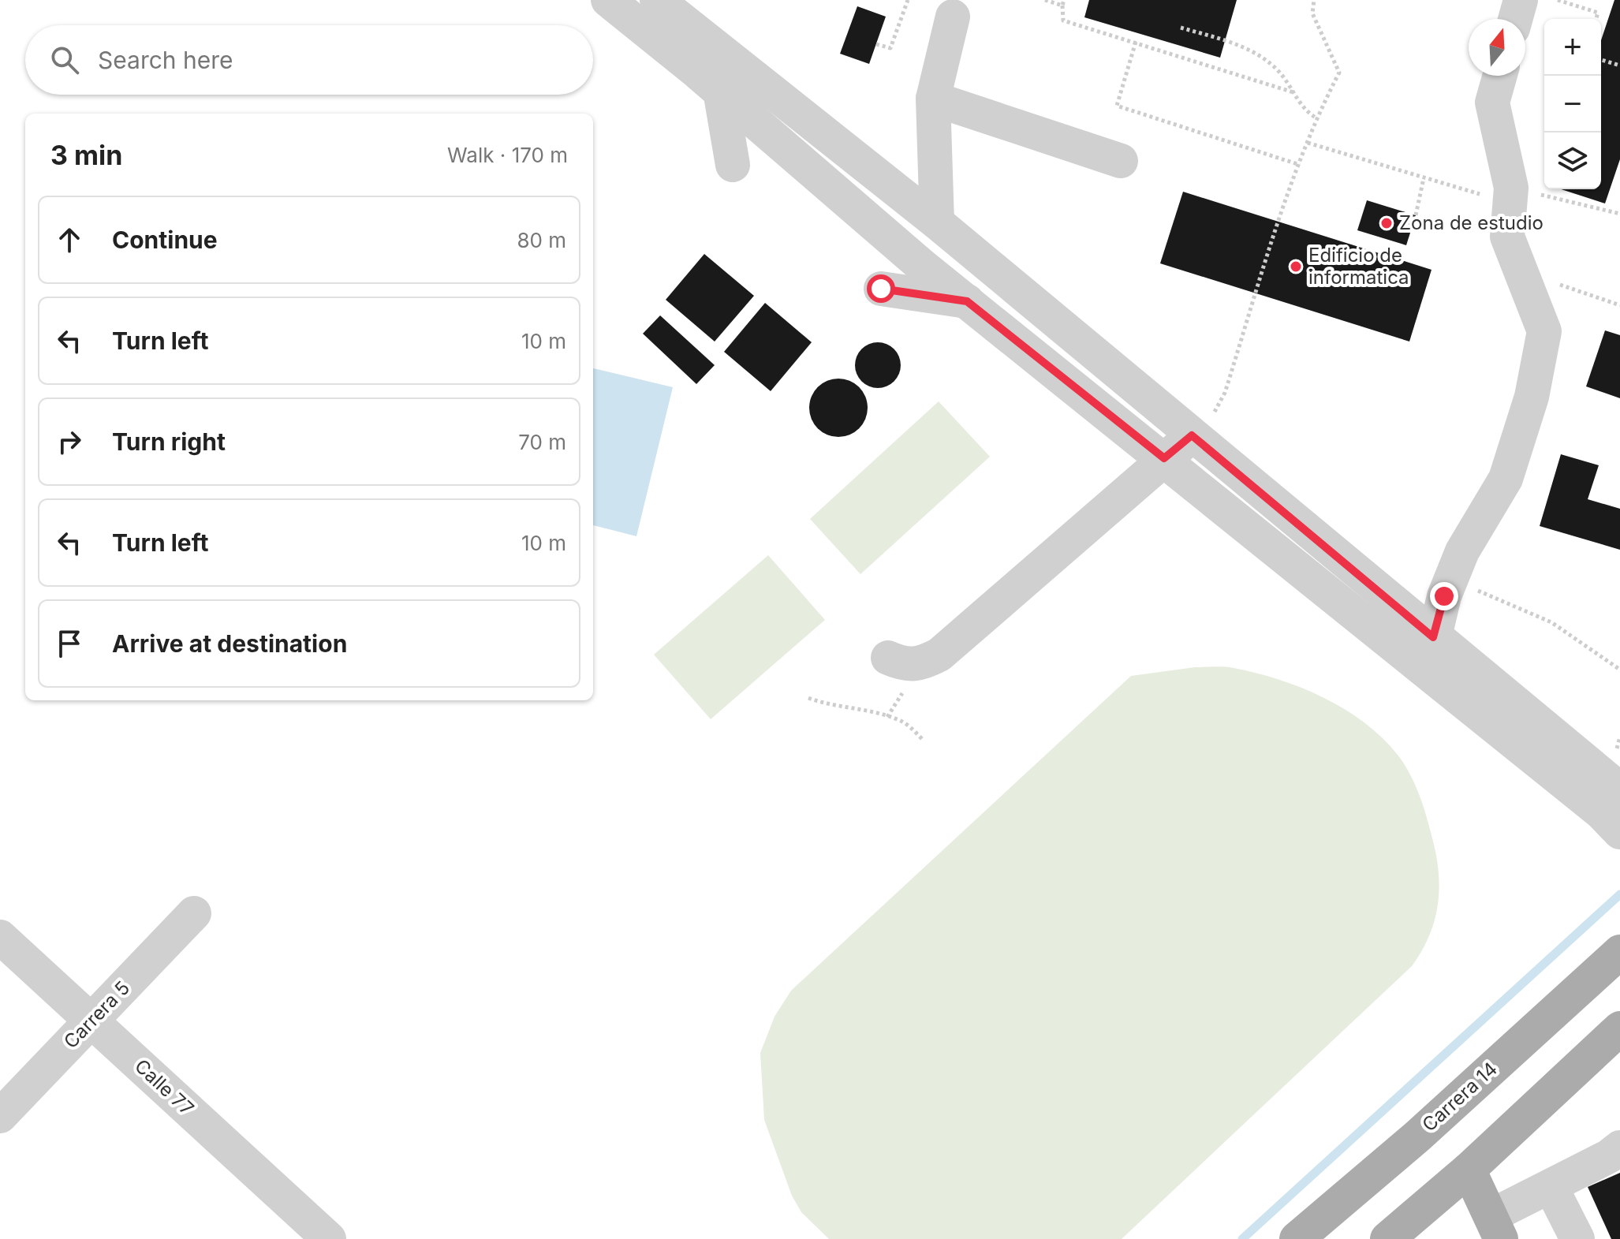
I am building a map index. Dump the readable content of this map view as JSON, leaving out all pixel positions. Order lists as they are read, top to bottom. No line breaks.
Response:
{"streets":{"main road":["Carrera 14"],"street":["Carrera 5","Calle 77"]},"crossings":[["Carrera 5","Calle 77"]],"places":["Zona de estudio","Edificio de informatica"],"north":"top","page":{"map_buttons":["+","−"],"search":"Search here","heading":["3 min","Walk · 170 m"],"list":[["Continue","80 m"],["Turn left","10 m"],["Turn right","70 m"],["Turn left","10 m"],"Arrive at destination"]}}
